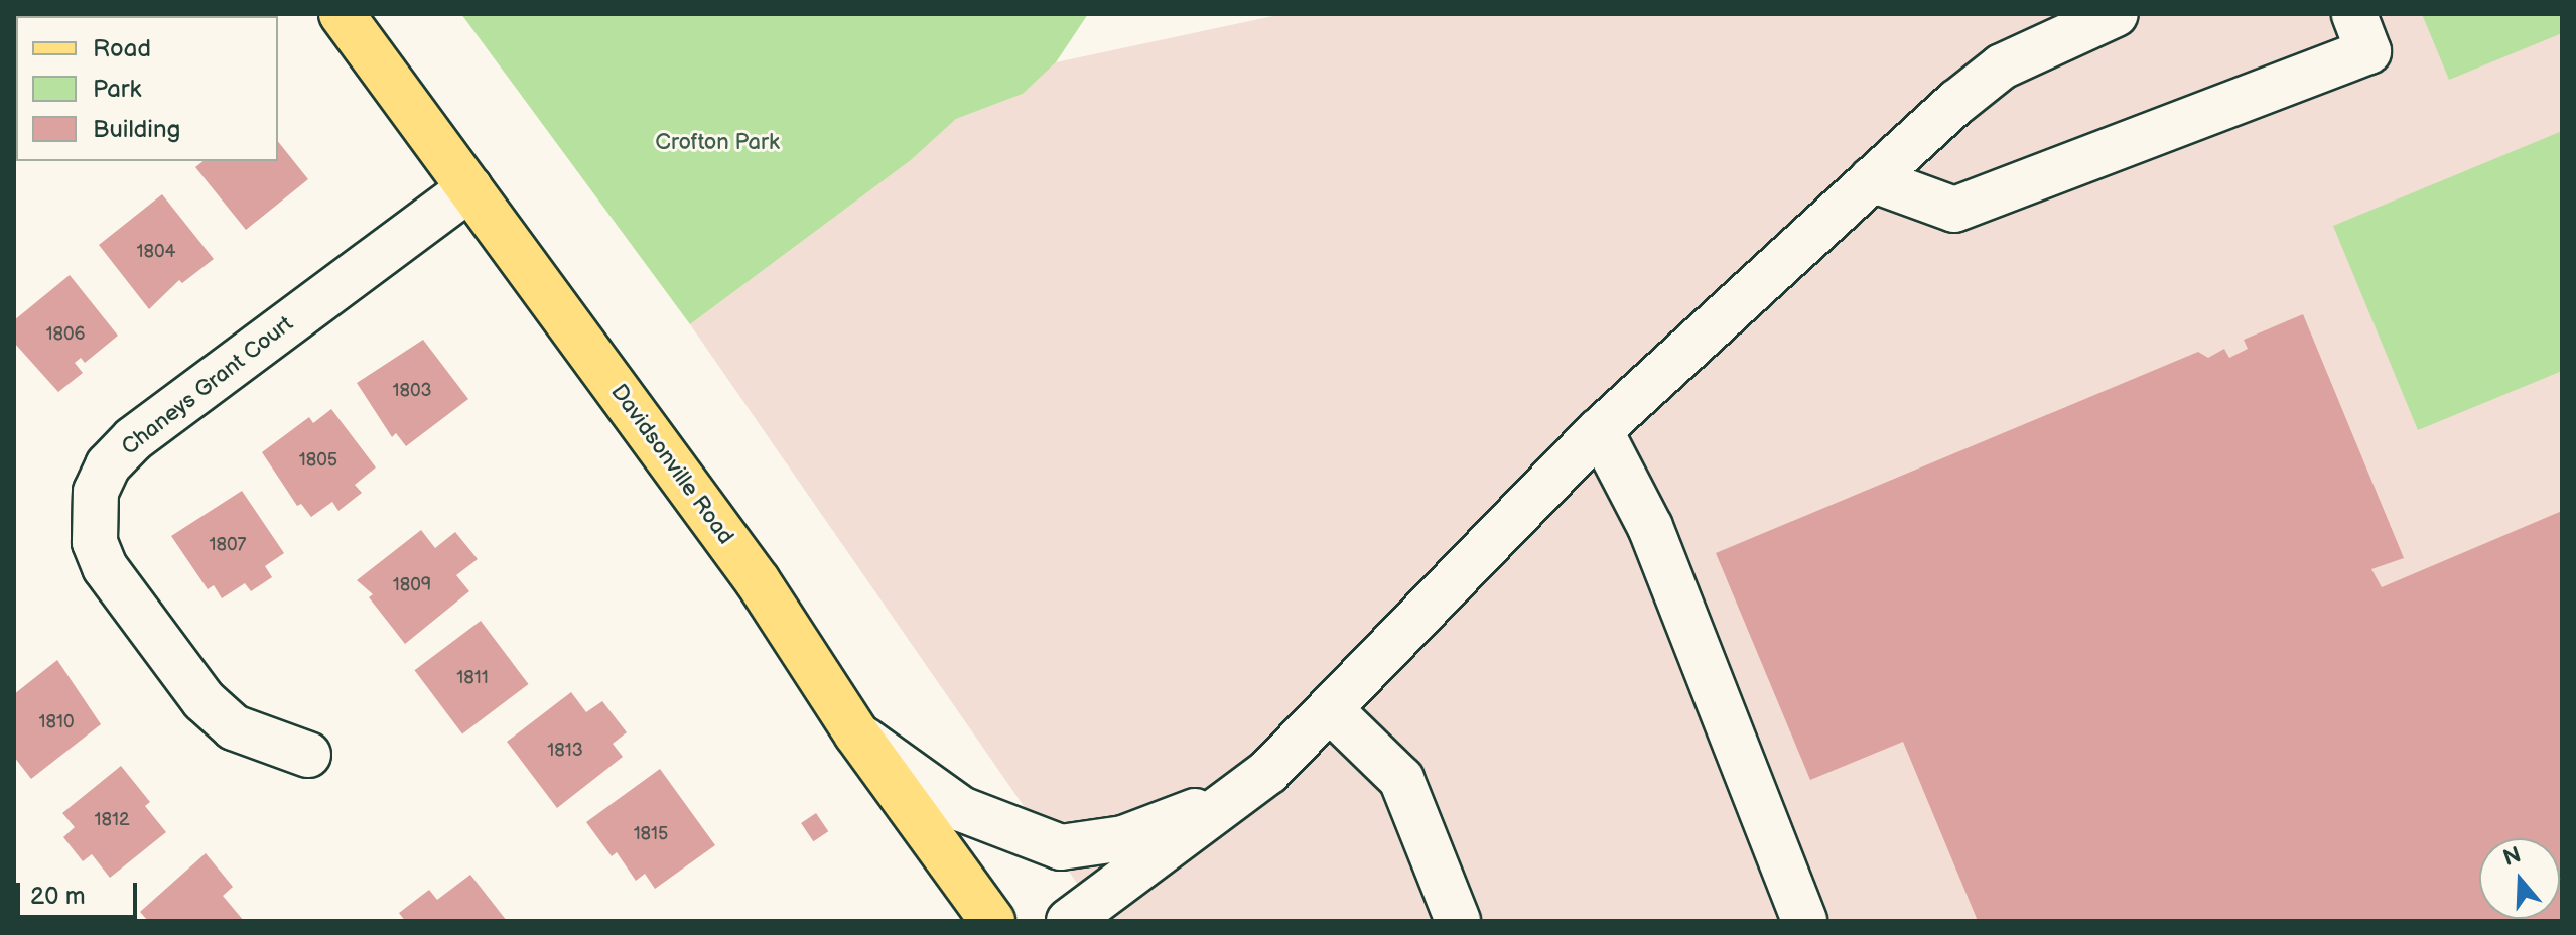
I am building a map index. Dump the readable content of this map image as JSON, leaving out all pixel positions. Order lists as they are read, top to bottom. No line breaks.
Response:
{"streets":{"main road":["Davidsonville Road"],"street":["Chaneys Grant Court"]},"crossings":[["Chaneys Grant Court","Davidsonville Road"]],"parks":["Crofton Park"],"house_numbers":["1804","1806","1803","1805","1807","1809","1811","1810","1813","1812","1815"],"legend":["Road","Park","Building"],"scale_bar":"20 m","north":"top"}
